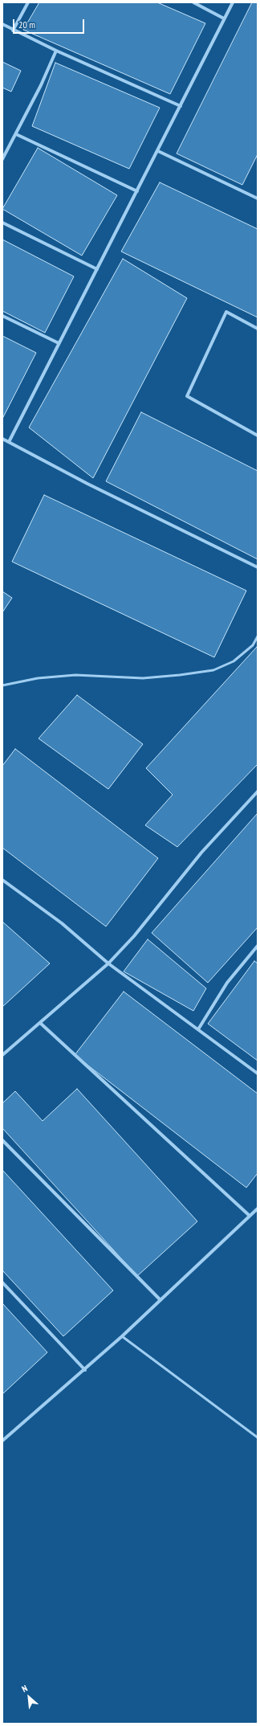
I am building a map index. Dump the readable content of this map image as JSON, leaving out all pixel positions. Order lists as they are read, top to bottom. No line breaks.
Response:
{"scale_bar":"20 m","north":"top left"}
